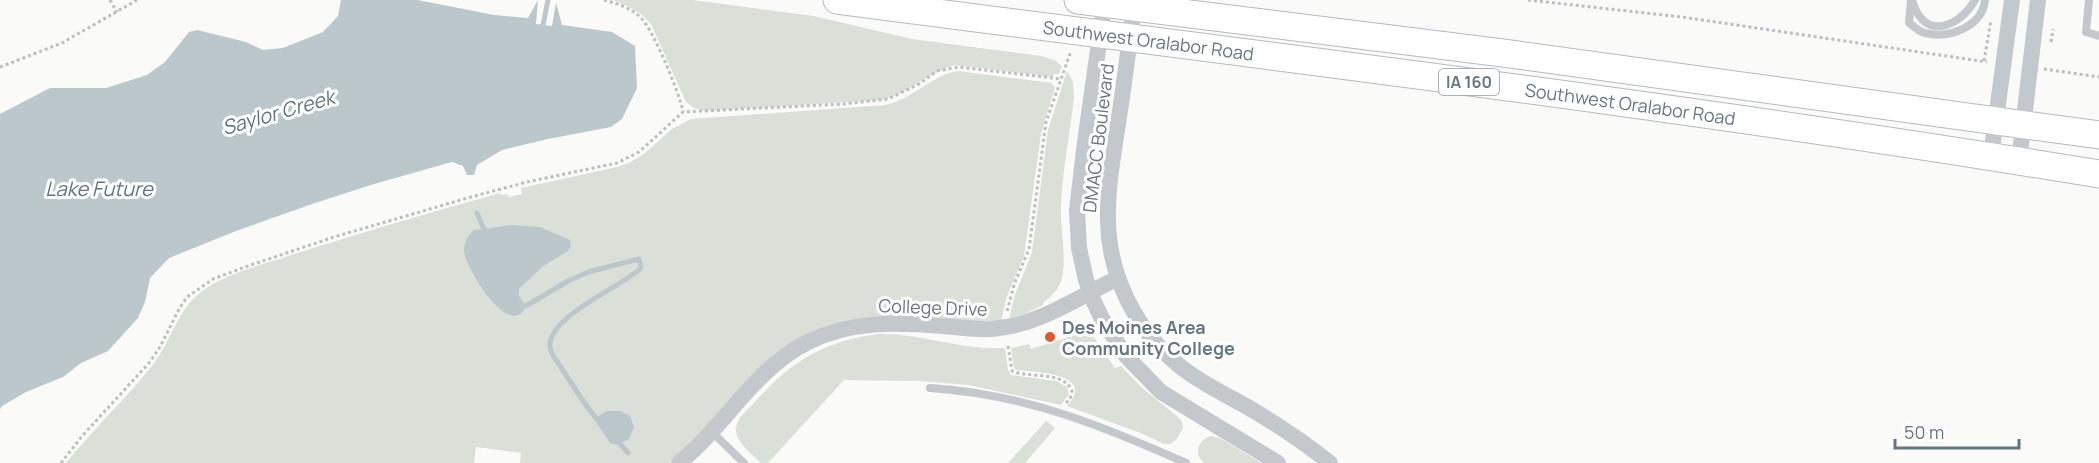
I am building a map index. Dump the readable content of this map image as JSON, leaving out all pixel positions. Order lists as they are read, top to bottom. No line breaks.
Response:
{"streets":{"main road":["Southwest Oralabor Road","IA 160"],"street":["DMACC Boulevard","College Drive"]},"crossings":[["Southwest Oralabor Road","DMACC Boulevard"],["DMACC Boulevard","College Drive"]],"water":["Saylor Creek","Lake Future"],"places":["Des Moines Area Community College"],"scale_bar":"50 m"}
